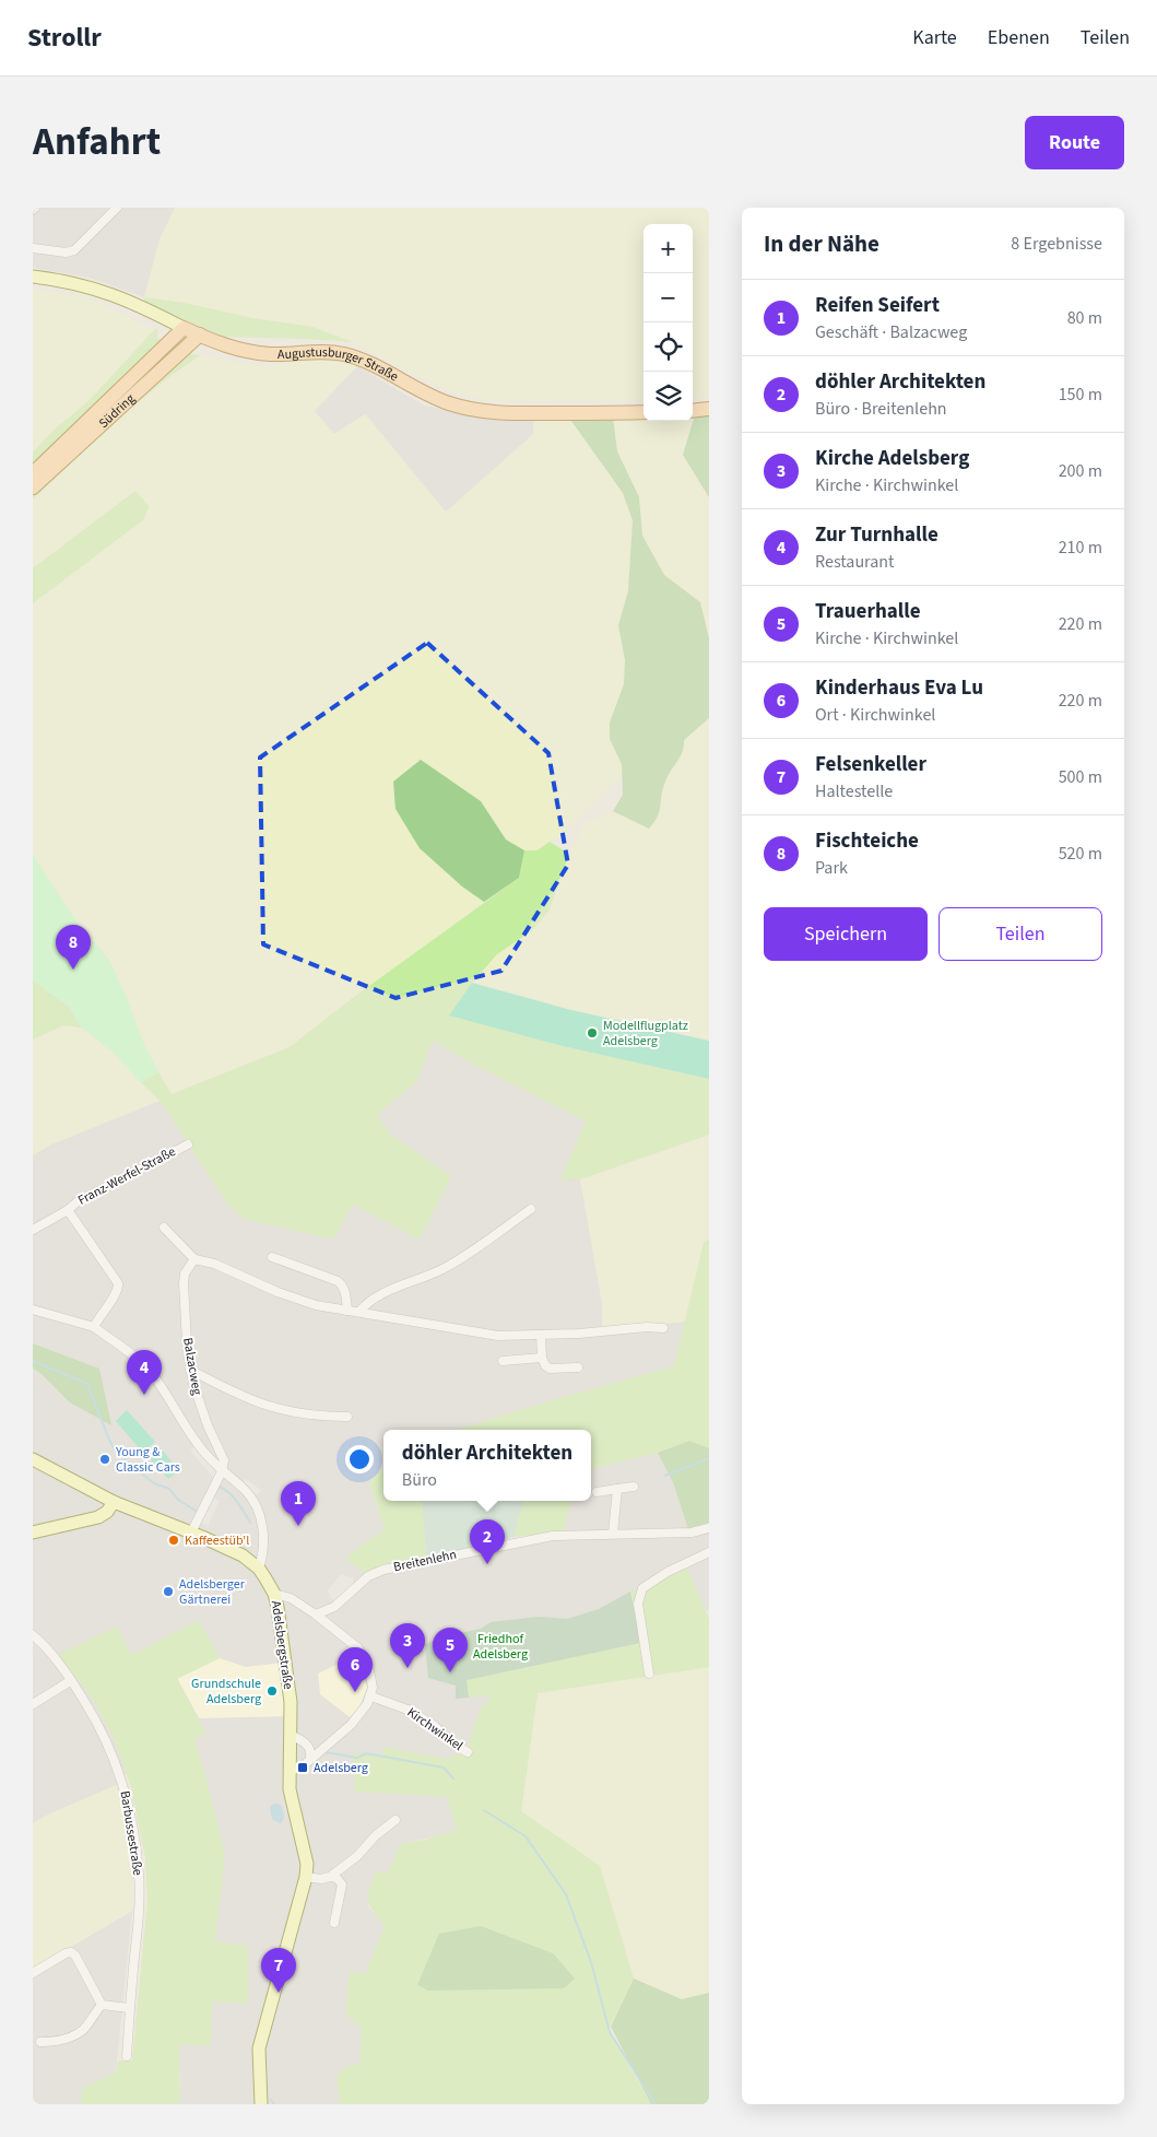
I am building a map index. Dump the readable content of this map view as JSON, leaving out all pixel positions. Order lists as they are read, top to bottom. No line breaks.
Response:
{"streets":{"main road":["Augustusburger Straße","Südring"],"street":["Franz-Werfel-Straße","Balzacweg","Breitenlehn","Adelsbergstraße","Kirchwinkel","Barbussestraße"]},"crossings":[["Augustusburger Straße","Südring"]],"parks":["Friedhof Adelsberg"],"places":{"other":["Modellflugplatz Adelsberg","Young & Classic Cars","Kaffeestüb'l","Adelsberger Gärtnerei","Grundschule Adelsberg"],"transit":["Adelsberg"]},"page":{"header":"Strollr","nav":["Karte","Ebenen","Teilen"],"title":"Anfahrt","buttons":["Route",["Speichern","Teilen"]],"heading":["In der Nähe","8 Ergebnisse"],"map_buttons":["+","−"],"list":[{"mark":"1","name":"Reifen Seifert","note":"Geschäft · Balzacweg","value":"80 m"},{"mark":"2","name":"döhler Architekten","note":"Büro · Breitenlehn","value":"150 m"},{"mark":"3","name":"Kirche Adelsberg","note":"Kirche · Kirchwinkel","value":"200 m"},{"mark":"4","name":"Zur Turnhalle","note":"Restaurant","value":"210 m"},{"mark":"5","name":"Trauerhalle","note":"Kirche · Kirchwinkel","value":"220 m"},{"mark":"6","name":"Kinderhaus Eva Lu","note":"Ort · Kirchwinkel","value":"220 m"},{"mark":"7","name":"Felsenkeller","note":"Haltestelle","value":"500 m"},{"mark":"8","name":"Fischteiche","note":"Park","value":"520 m"}],"pins":["8","4","1","2","3","5","6","7"],"popup":["döhler Architekten","Büro"]}}
